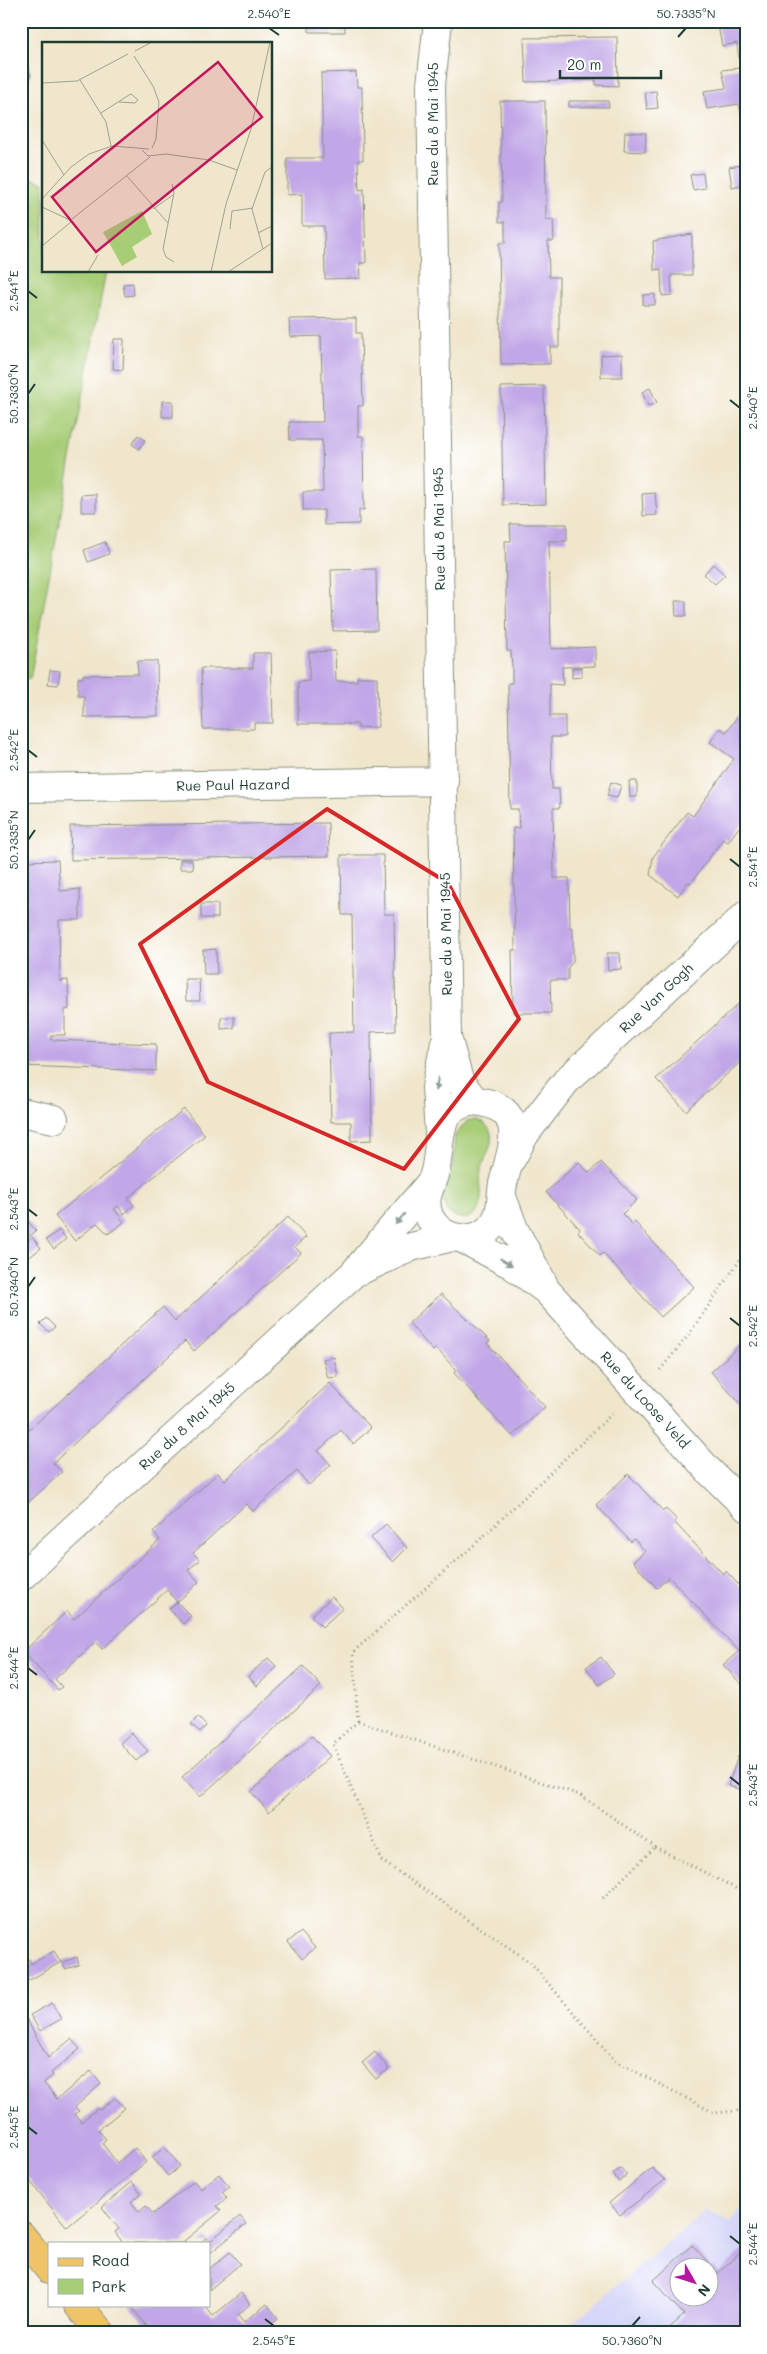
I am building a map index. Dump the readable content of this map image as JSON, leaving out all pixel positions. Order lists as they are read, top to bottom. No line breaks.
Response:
{"streets":{"street":["Rue du 8 Mai 1945","Rue Paul Hazard","Rue Van Gogh","Rue du Loose Veld"]},"crossings":[["Rue du 8 Mai 1945","Rue Paul Hazard"],["Rue du 8 Mai 1945","Rue Van Gogh"],["Rue du 8 Mai 1945","Rue du Loose Veld"],["Rue Van Gogh","Rue du Loose Veld"]],"legend":["Road","Park"],"scale_bar":"20 m","north":"bottom right","coordinates":["2.540°E","50.7335°N","2.541°E","50.7330°N","2.542°E","2.543°E","50.7340°N","2.544°E","2.545°E","50.7360°N"]}
